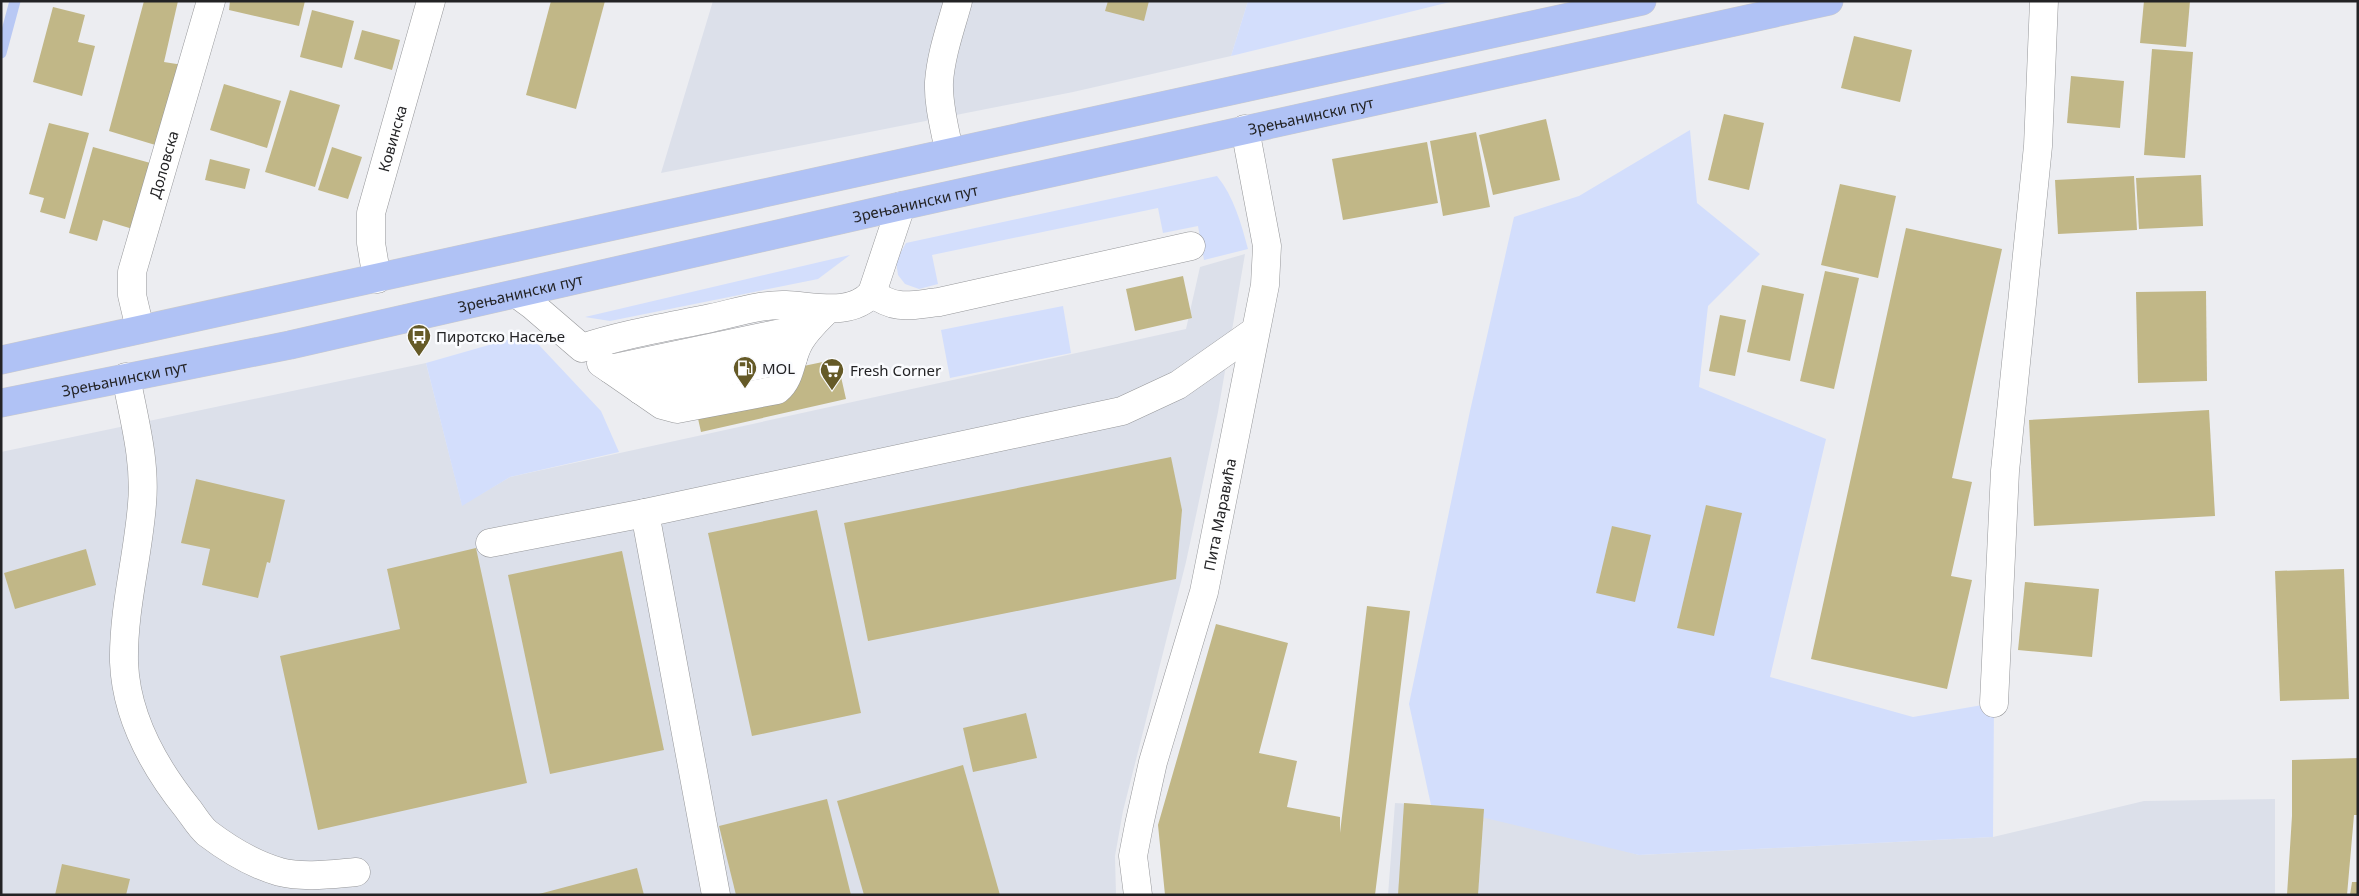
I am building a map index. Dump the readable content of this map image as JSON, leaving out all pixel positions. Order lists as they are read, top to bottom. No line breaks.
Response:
{"streets":{"main road":["Зрењанински пут"],"street":["Ковинска","Доловска","Пита Маравића"]},"crossings":[["Зрењанински пут","Пита Маравића"]],"places":{"bus stop":["Пиротско Насеље"],"fuel station":["MOL"],"supermarket":["Fresh Corner"]}}
